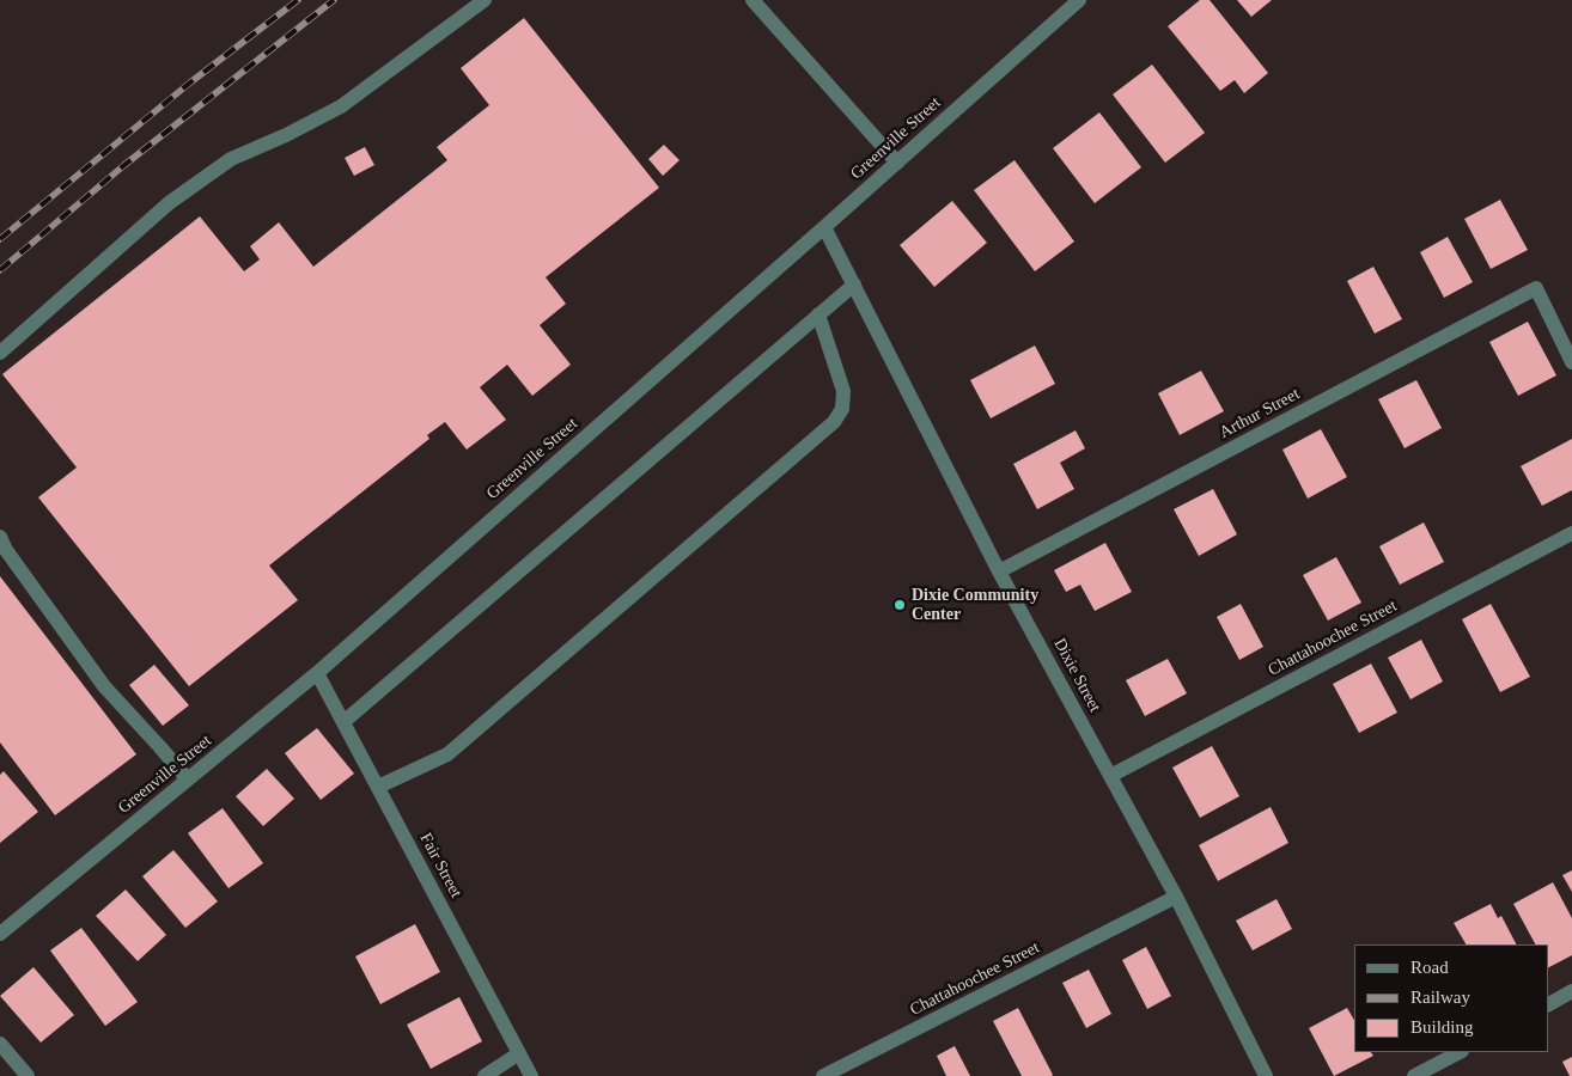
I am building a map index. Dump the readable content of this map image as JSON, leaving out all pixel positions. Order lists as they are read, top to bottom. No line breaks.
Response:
{"streets":{"street":["Greenville Street","Arthur Street","Chattahoochee Street","Dixie Street","Fair Street"]},"crossings":[["Greenville Street","Dixie Street"],["Greenville Street","Fair Street"],["Arthur Street","Dixie Street"],["Chattahoochee Street","Dixie Street"]],"places":["Dixie Community Center"],"legend":["Road","Railway","Building"]}
